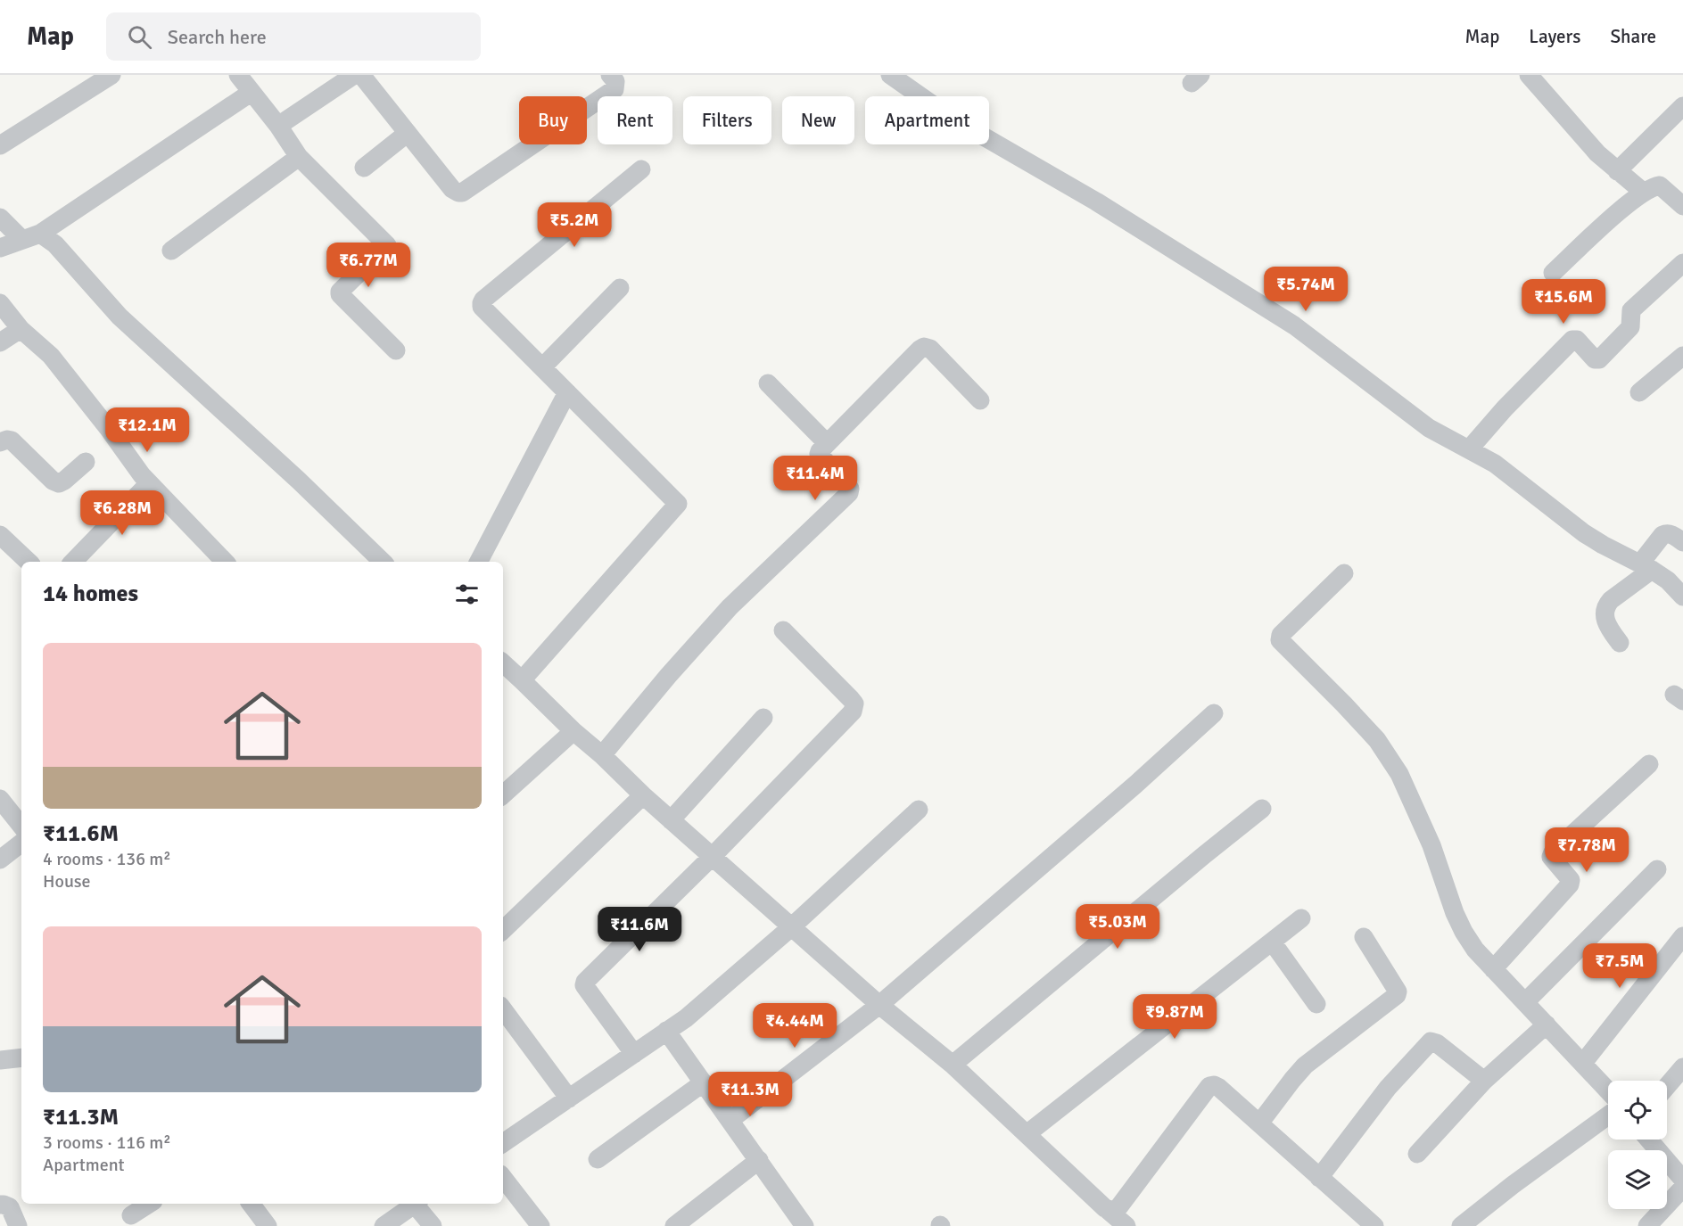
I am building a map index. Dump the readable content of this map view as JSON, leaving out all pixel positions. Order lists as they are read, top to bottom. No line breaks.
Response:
{"page":{"header":"Map","search":"Search here","nav":["Map","Layers","Share"],"chip":["Buy","Rent","Filters","New","Apartment"],"price":["₹5.2M","₹6.77M","₹5.74M","₹15.6M","₹12.1M","₹11.4M","₹6.28M","₹7.78M","₹5.03M","₹11.6M","₹7.5M","₹9.87M","₹4.44M","₹11.3M"],"heading":"14 homes","list":[{"name":"₹11.6M","note":"4 rooms · 136 m² · House"},{"name":"₹11.3M","note":"3 rooms · 116 m² · Apartment"}]}}
